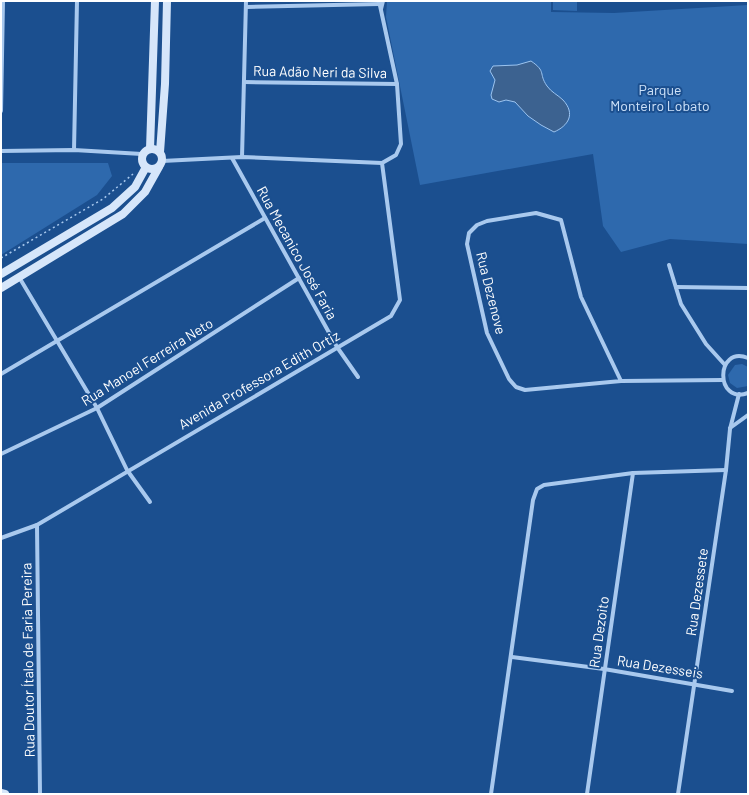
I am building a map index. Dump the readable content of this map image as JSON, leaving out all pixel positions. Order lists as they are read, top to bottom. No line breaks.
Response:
{"streets":{"street":["Rua Adão Neri da Silva","Rua Mecanico José Faria","Rua Dezenove","Rua Manoel Ferreira Neto","Avenida Professora Edith Ortiz","Rua Dezessete","Rua Dezoito","Rua Doutor Ítalo de Faria Pereira","Rua Dezesseis"]},"crossings":[["Rua Mecanico José Faria","Rua Manoel Ferreira Neto"],["Rua Mecanico José Faria","Avenida Professora Edith Ortiz"],["Avenida Professora Edith Ortiz","Rua Doutor Ítalo de Faria Pereira"],["Rua Dezessete","Rua Dezesseis"],["Rua Dezoito","Rua Dezesseis"]],"parks":["Parque Monteiro Lobato"]}
